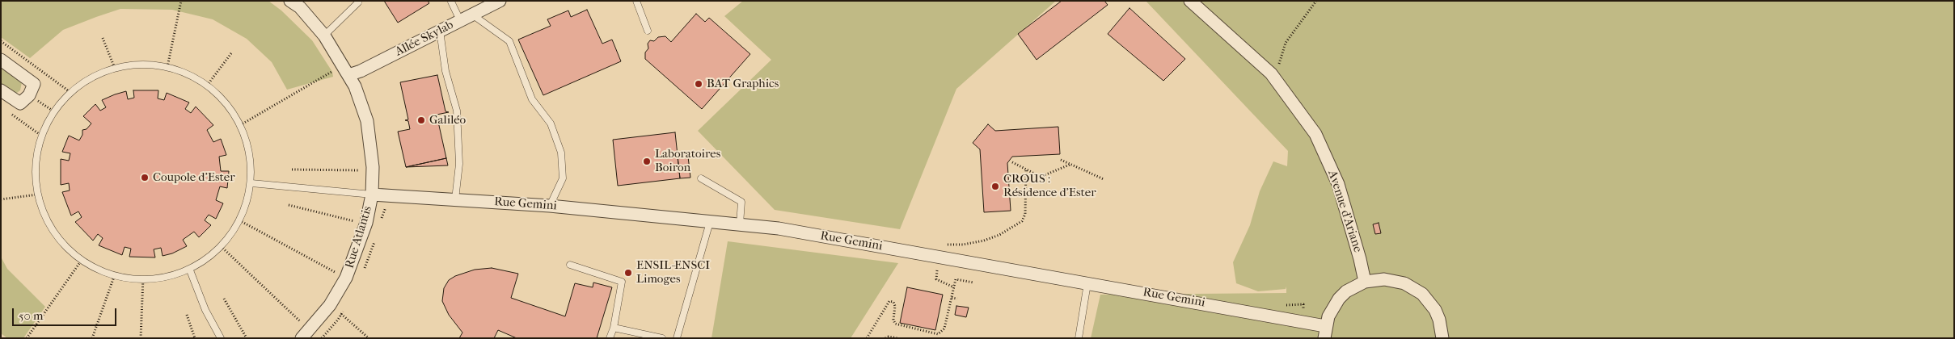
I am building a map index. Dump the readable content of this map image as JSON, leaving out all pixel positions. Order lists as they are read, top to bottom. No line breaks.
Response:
{"streets":{"street":["Allée Skylab","Rue Gemini","Avenue d'Ariane","Rue Atlantis"]},"crossings":[["Allée Skylab","Rue Atlantis"],["Rue Gemini","Rue Atlantis"]],"places":["BAT Graphics","Galiléo","Laboratoires Boiron","Coupole d'Ester","CROUS : Résidence d'Ester","ENSIL-ENSCI Limoges"],"scale_bar":"50 m"}
